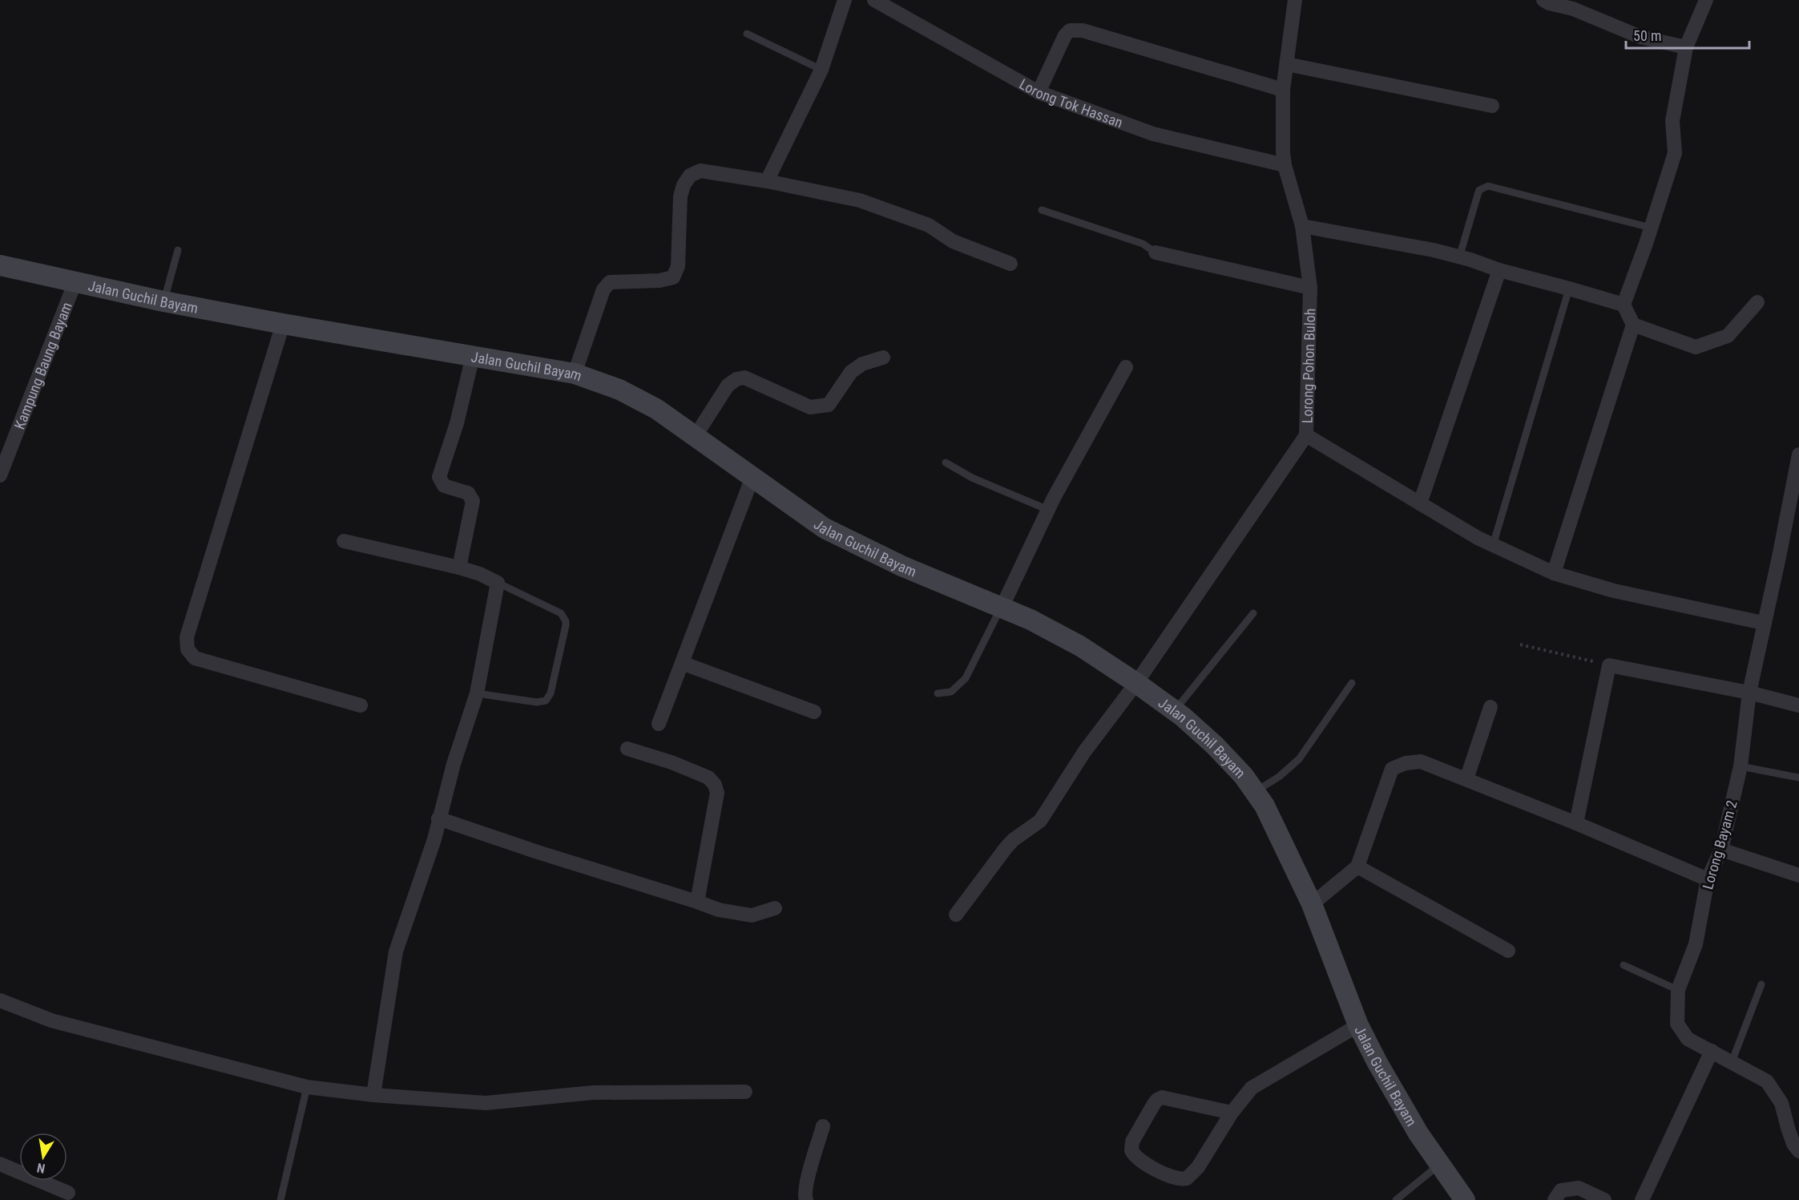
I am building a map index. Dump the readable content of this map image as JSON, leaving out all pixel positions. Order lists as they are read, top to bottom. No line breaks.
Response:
{"streets":{"main road":["Jalan Guchil Bayam"],"street":["Lorong Tok Hassan","Kampung Baung Bayam","Lorong Pohon Buloh","Lorong Bayam 2"]},"crossings":[["Lorong Tok Hassan","Lorong Pohon Buloh"],["Jalan Guchil Bayam","Kampung Baung Bayam"],["Jalan Guchil Bayam","Lorong Pohon Buloh"]],"scale_bar":"50 m","north":"bottom"}
